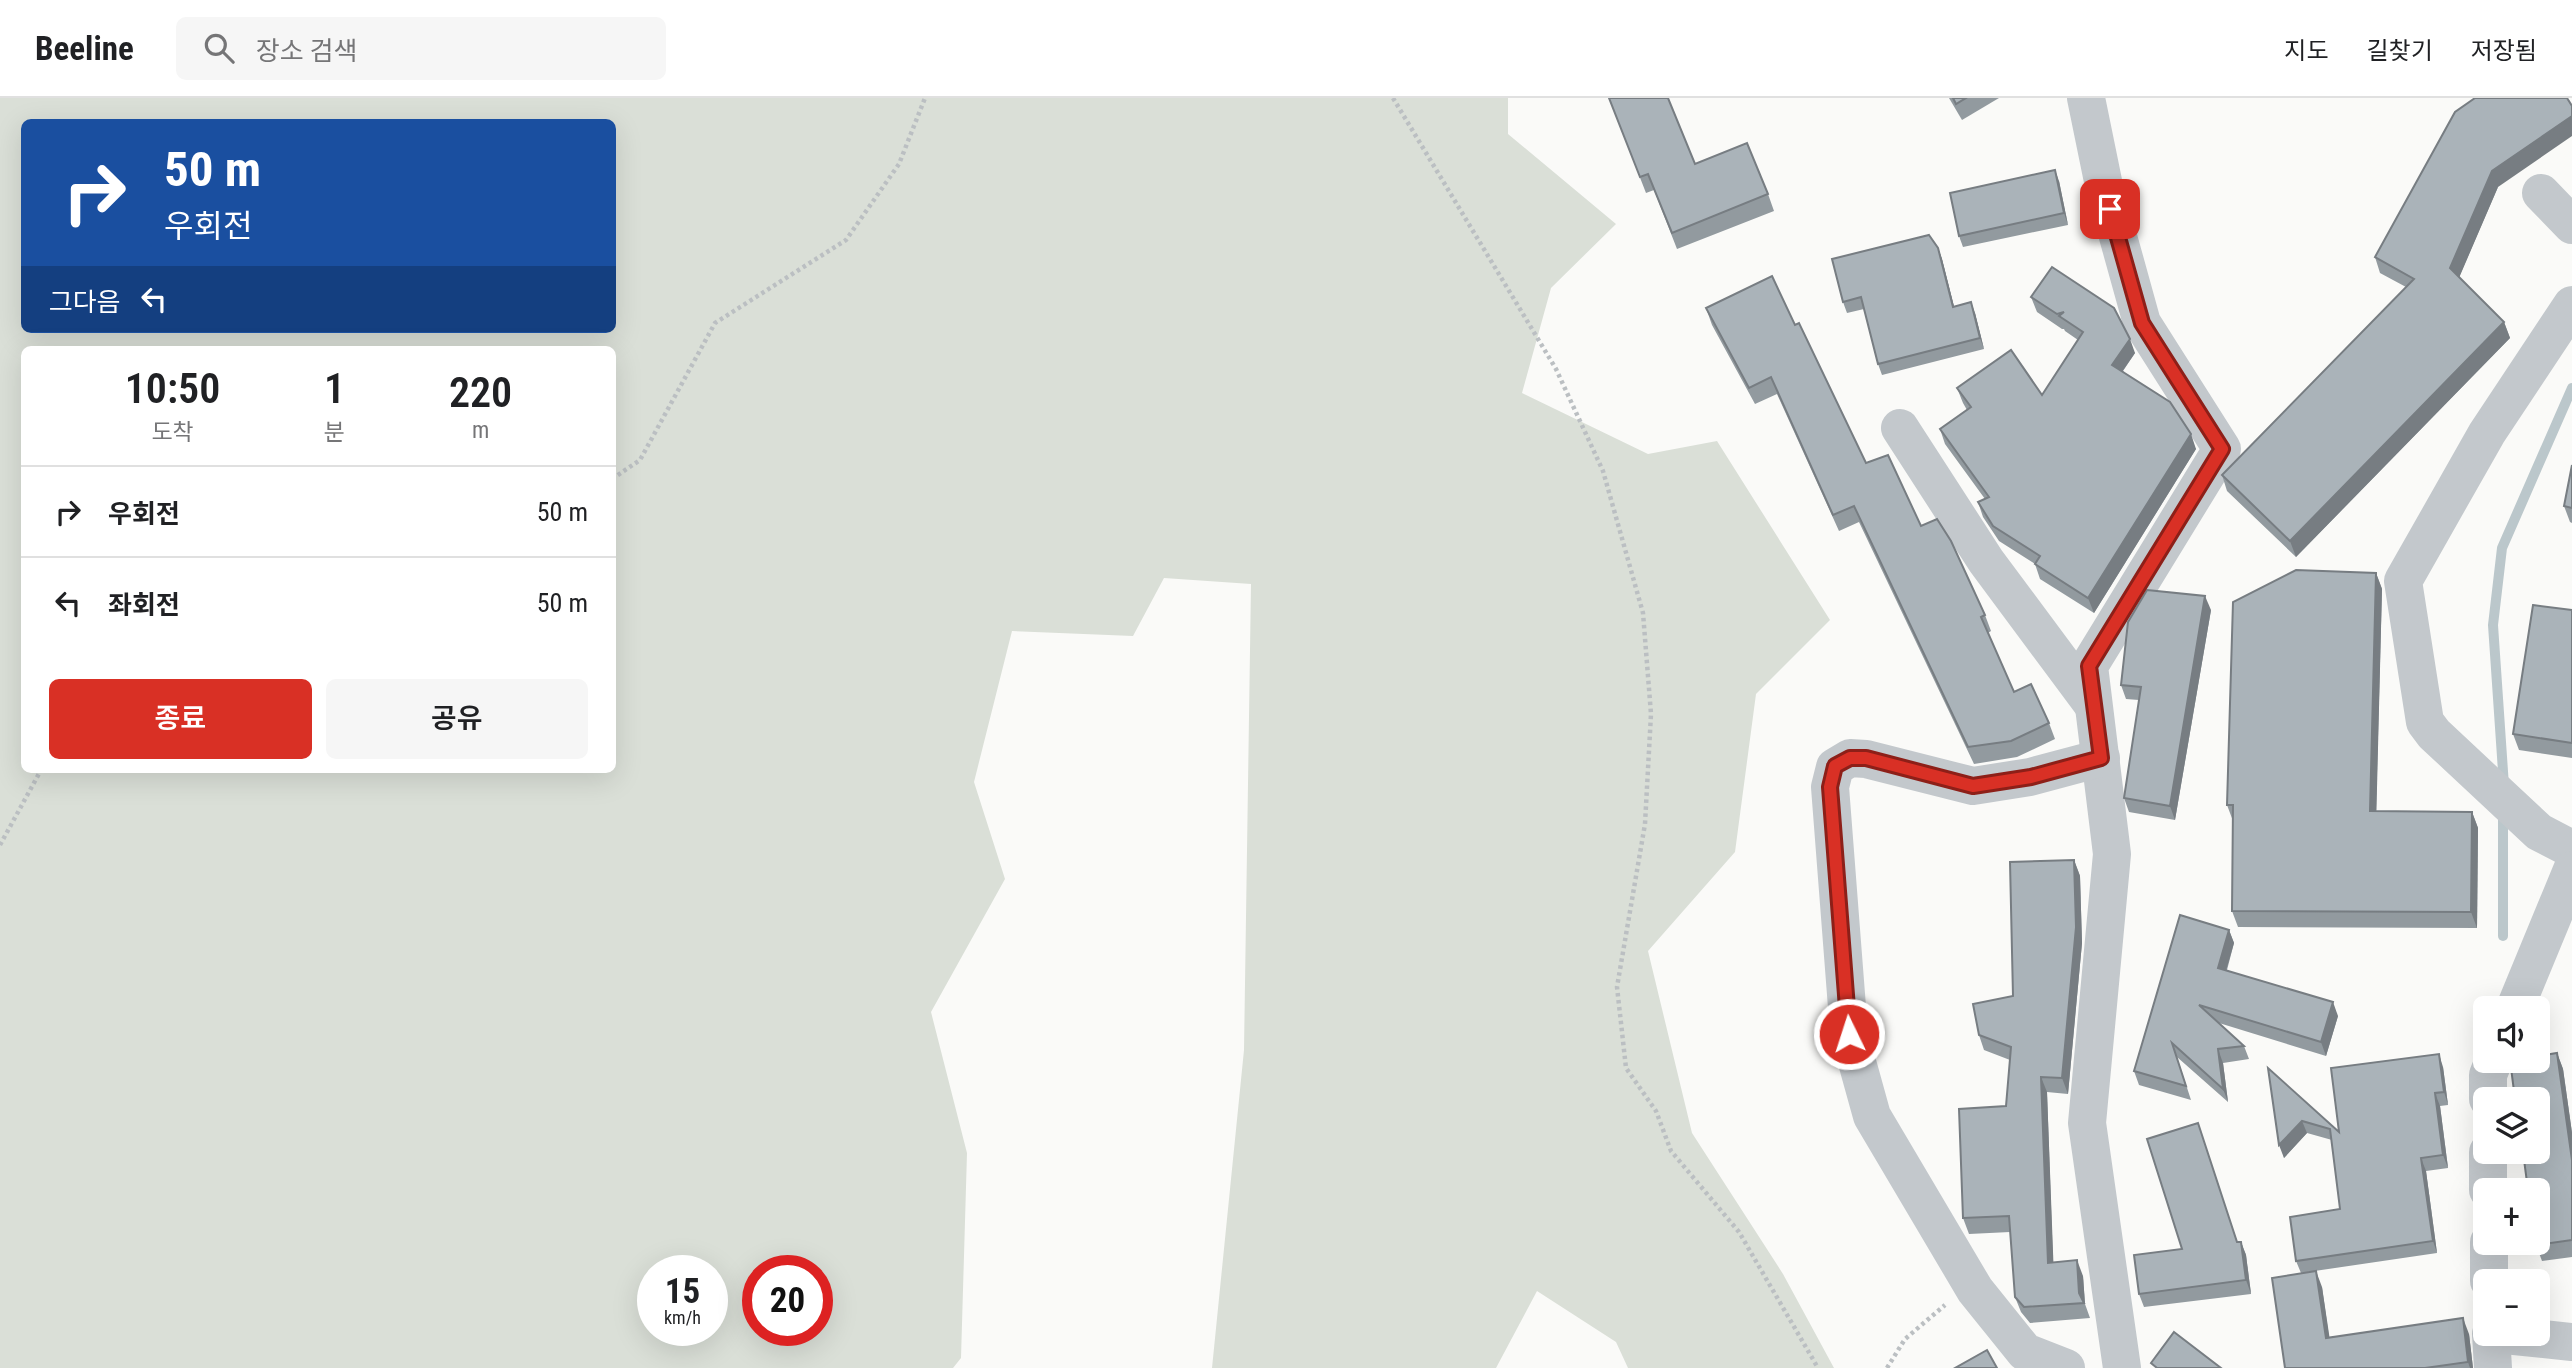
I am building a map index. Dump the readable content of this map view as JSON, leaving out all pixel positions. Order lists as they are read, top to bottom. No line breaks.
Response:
{"page":{"header":"Beeline","search":"장소 검색","nav":["지도","길찾기","저장됨"],"turn":["50 m","우회전"],"then":"그다음","eta":["10:50","도착","1","분","220","m"],"list":[{"name":"우회전","value":"50 m"},{"name":"좌회전","value":"50 m"}],"buttons":["종료","공유"],"map_buttons":["+","−"],"speed":"15 km/h","limit":"20"}}
